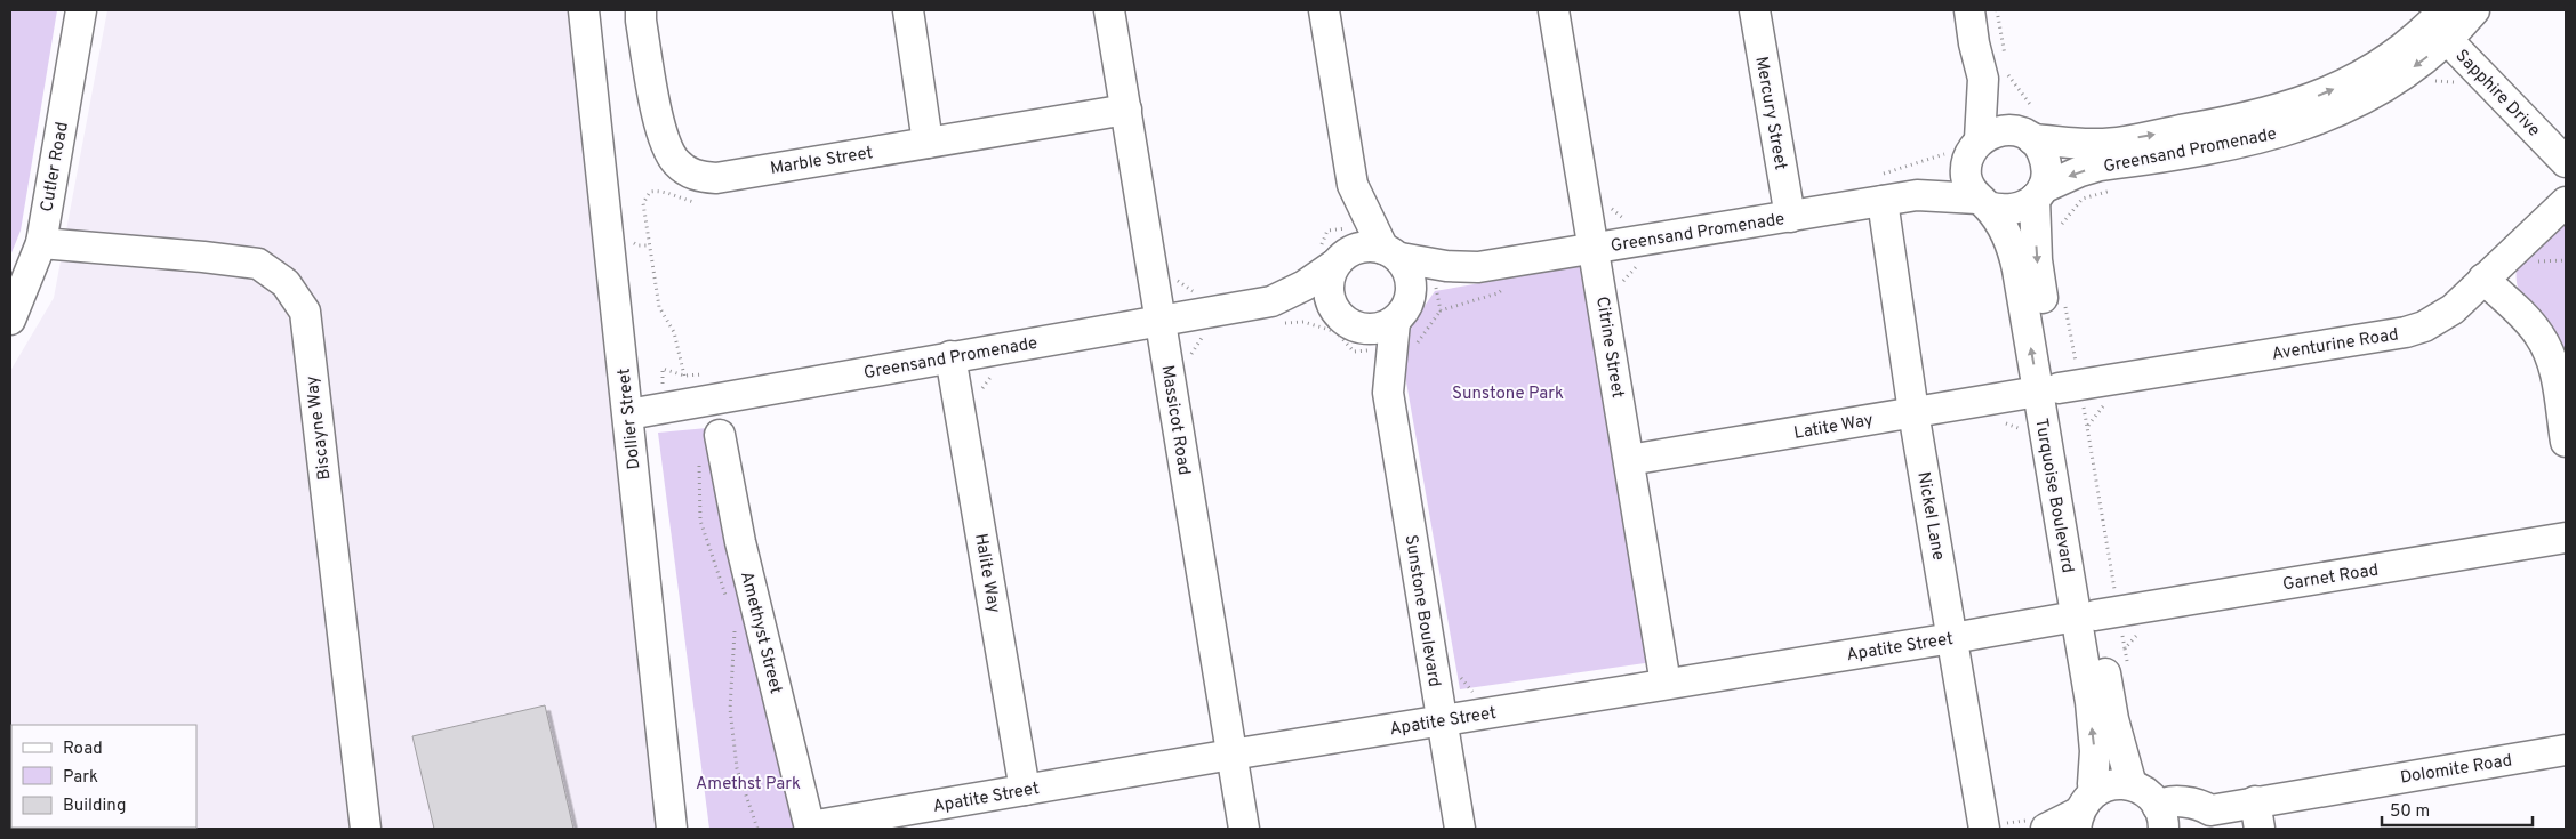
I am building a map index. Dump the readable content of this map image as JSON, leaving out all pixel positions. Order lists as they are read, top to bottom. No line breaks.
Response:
{"streets":{"street":["Sapphire Drive","Mercury Street","Greensand Promenade","Marble Street","Cutler Road","Aventurine Road","Citrine Street","Dollier Street","Massicot Road","Latite Way","Biscayne Way","Turquoise Boulevard","Nickel Lane","Halite Way","Garnet Road","Sunstone Boulevard","Amethyst Street","Apatite Street","Dolomite Road"]},"crossings":[["Sapphire Drive","Greensand Promenade"],["Mercury Street","Greensand Promenade"],["Greensand Promenade","Citrine Street"],["Greensand Promenade","Dollier Street"],["Greensand Promenade","Massicot Road"],["Greensand Promenade","Turquoise Boulevard"],["Greensand Promenade","Nickel Lane"],["Greensand Promenade","Halite Way"],["Greensand Promenade","Sunstone Boulevard"],["Marble Street","Massicot Road"],["Cutler Road","Biscayne Way"],["Aventurine Road","Latite Way"],["Aventurine Road","Turquoise Boulevard"],["Citrine Street","Latite Way"],["Citrine Street","Apatite Street"],["Massicot Road","Apatite Street"],["Latite Way","Turquoise Boulevard"],["Latite Way","Nickel Lane"],["Turquoise Boulevard","Garnet Road"],["Turquoise Boulevard","Apatite Street"],["Nickel Lane","Apatite Street"],["Halite Way","Apatite Street"],["Garnet Road","Apatite Street"],["Sunstone Boulevard","Apatite Street"],["Amethyst Street","Apatite Street"]],"parks":["Sunstone Park","Amethst Park"],"legend":["Road","Park","Building"],"scale_bar":"50 m"}
